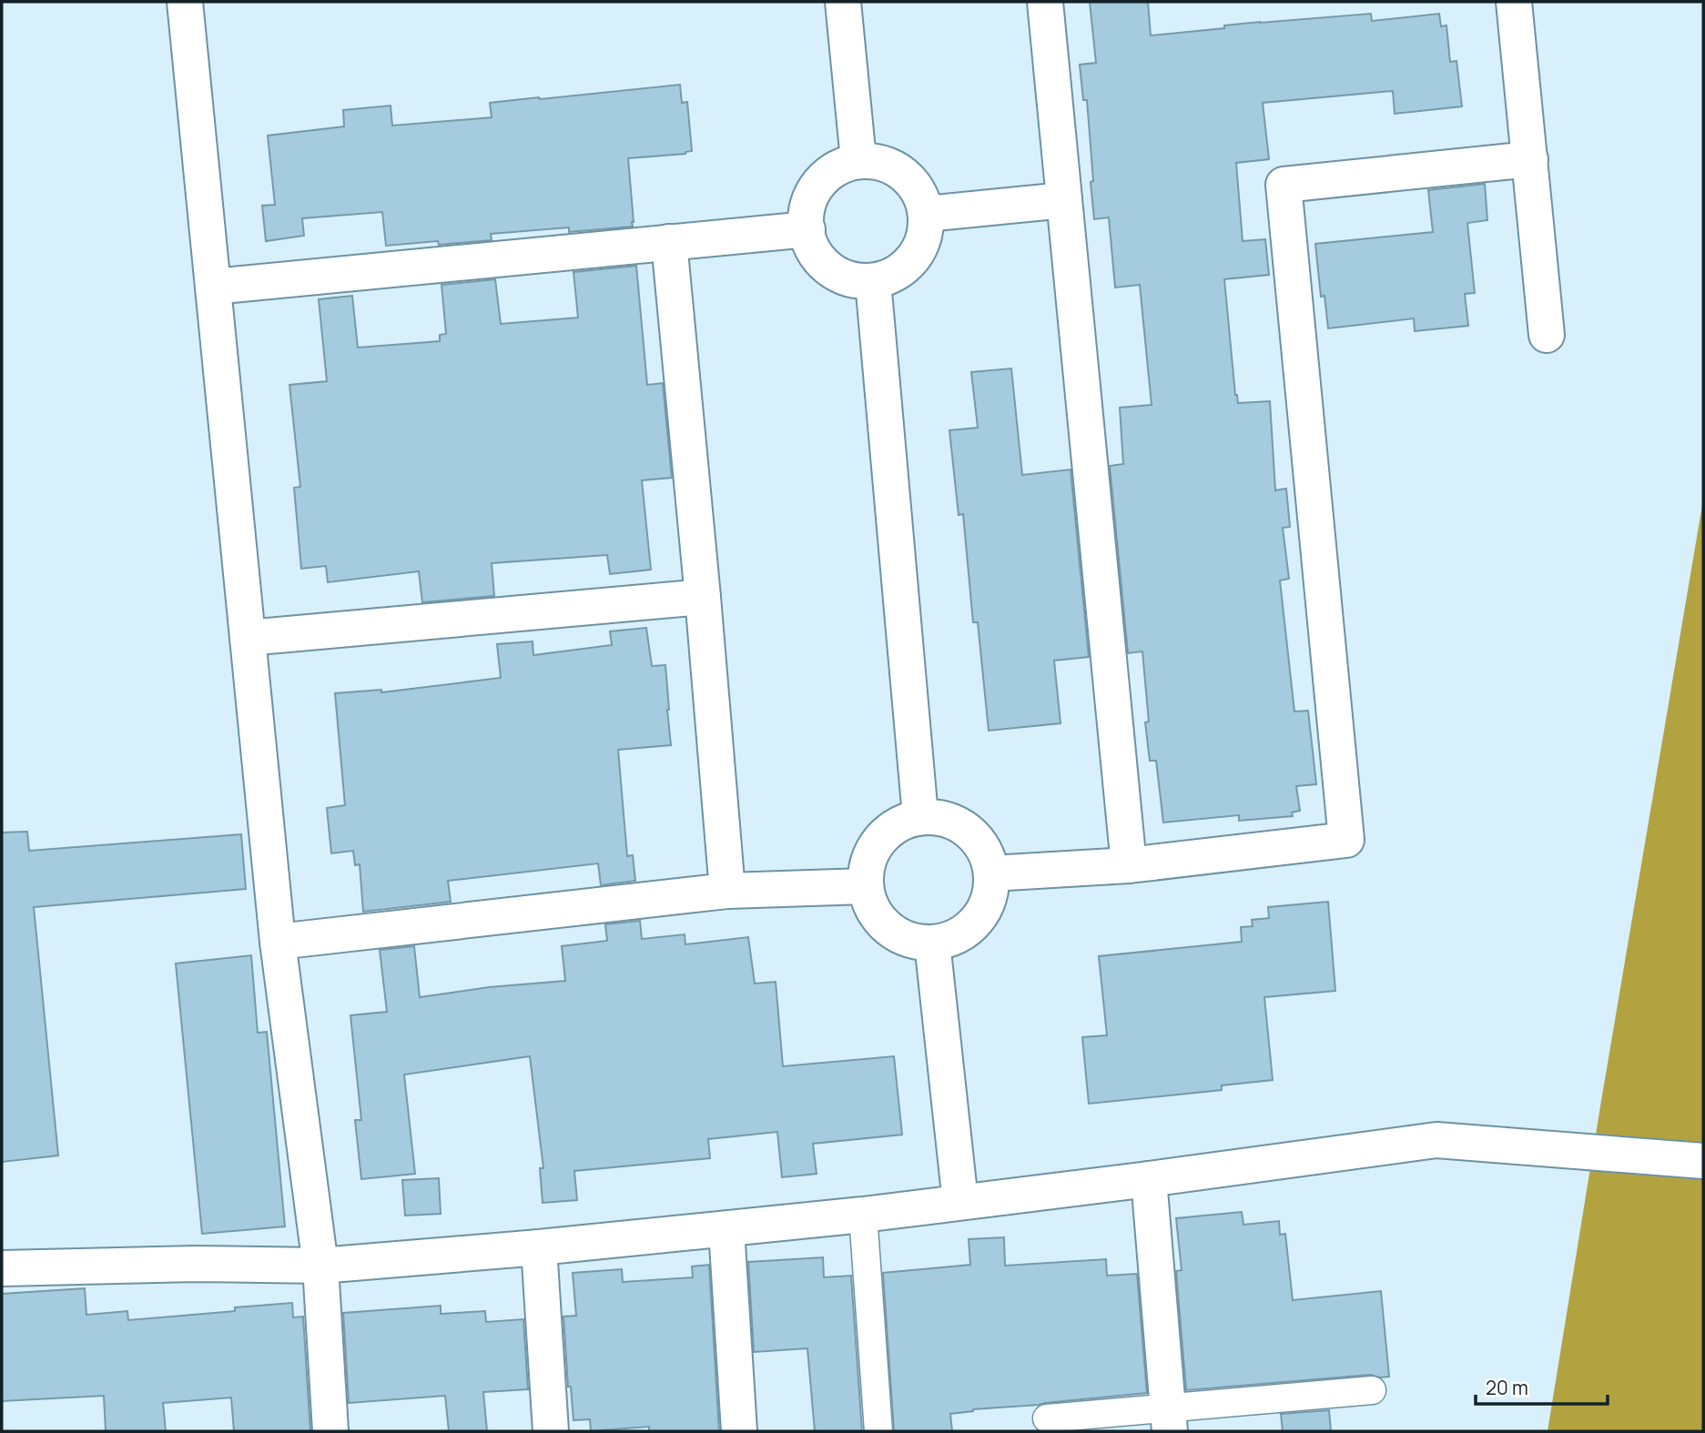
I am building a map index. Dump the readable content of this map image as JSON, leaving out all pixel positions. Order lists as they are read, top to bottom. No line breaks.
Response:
{"scale_bar":"20 m"}
